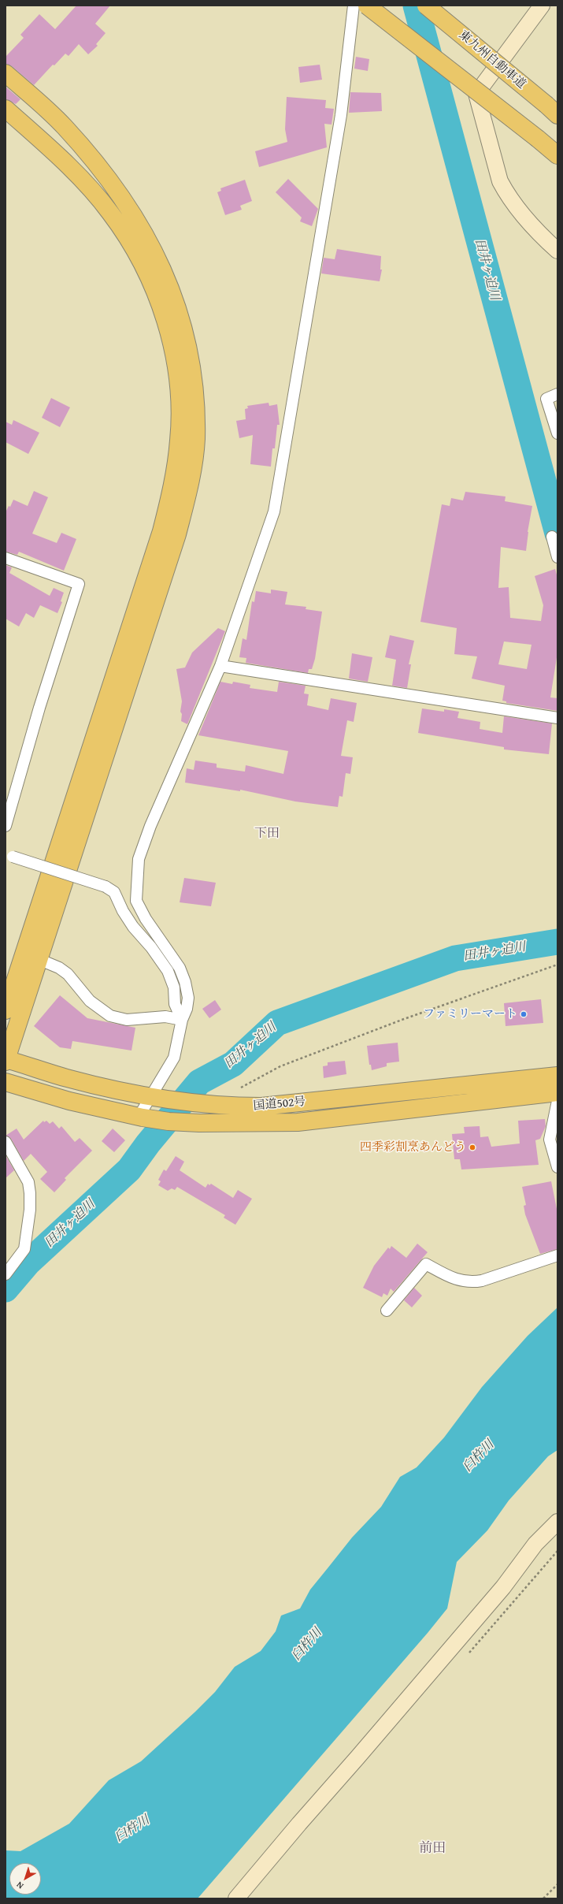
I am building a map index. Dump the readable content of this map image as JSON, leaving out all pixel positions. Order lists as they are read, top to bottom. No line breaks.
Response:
{"streets":{"highway":["東九州自動車道","国道502号"]},"districts":["下田","前田"],"water":["田井ヶ迫川","臼杵川"],"places":["ファミリーマート","四季彩割烹あんどう"],"north":"bottom left"}
